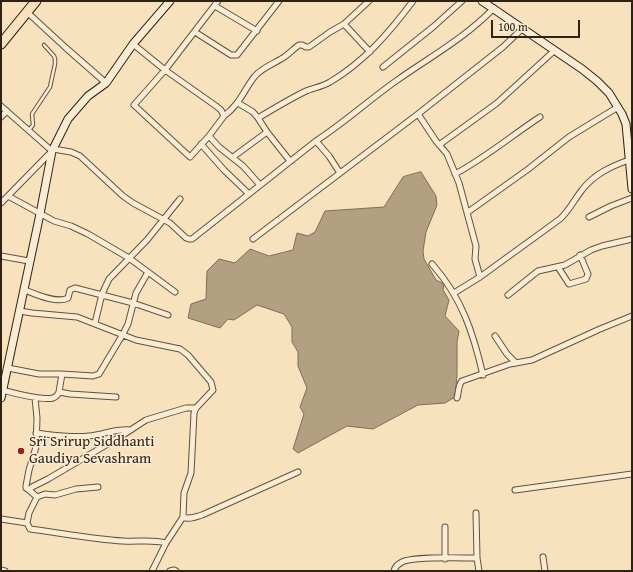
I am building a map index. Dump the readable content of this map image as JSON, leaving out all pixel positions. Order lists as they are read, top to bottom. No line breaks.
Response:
{"places":["Sri Srirup Siddhanti Gaudiya Sevashram"],"scale_bar":"100 m"}
